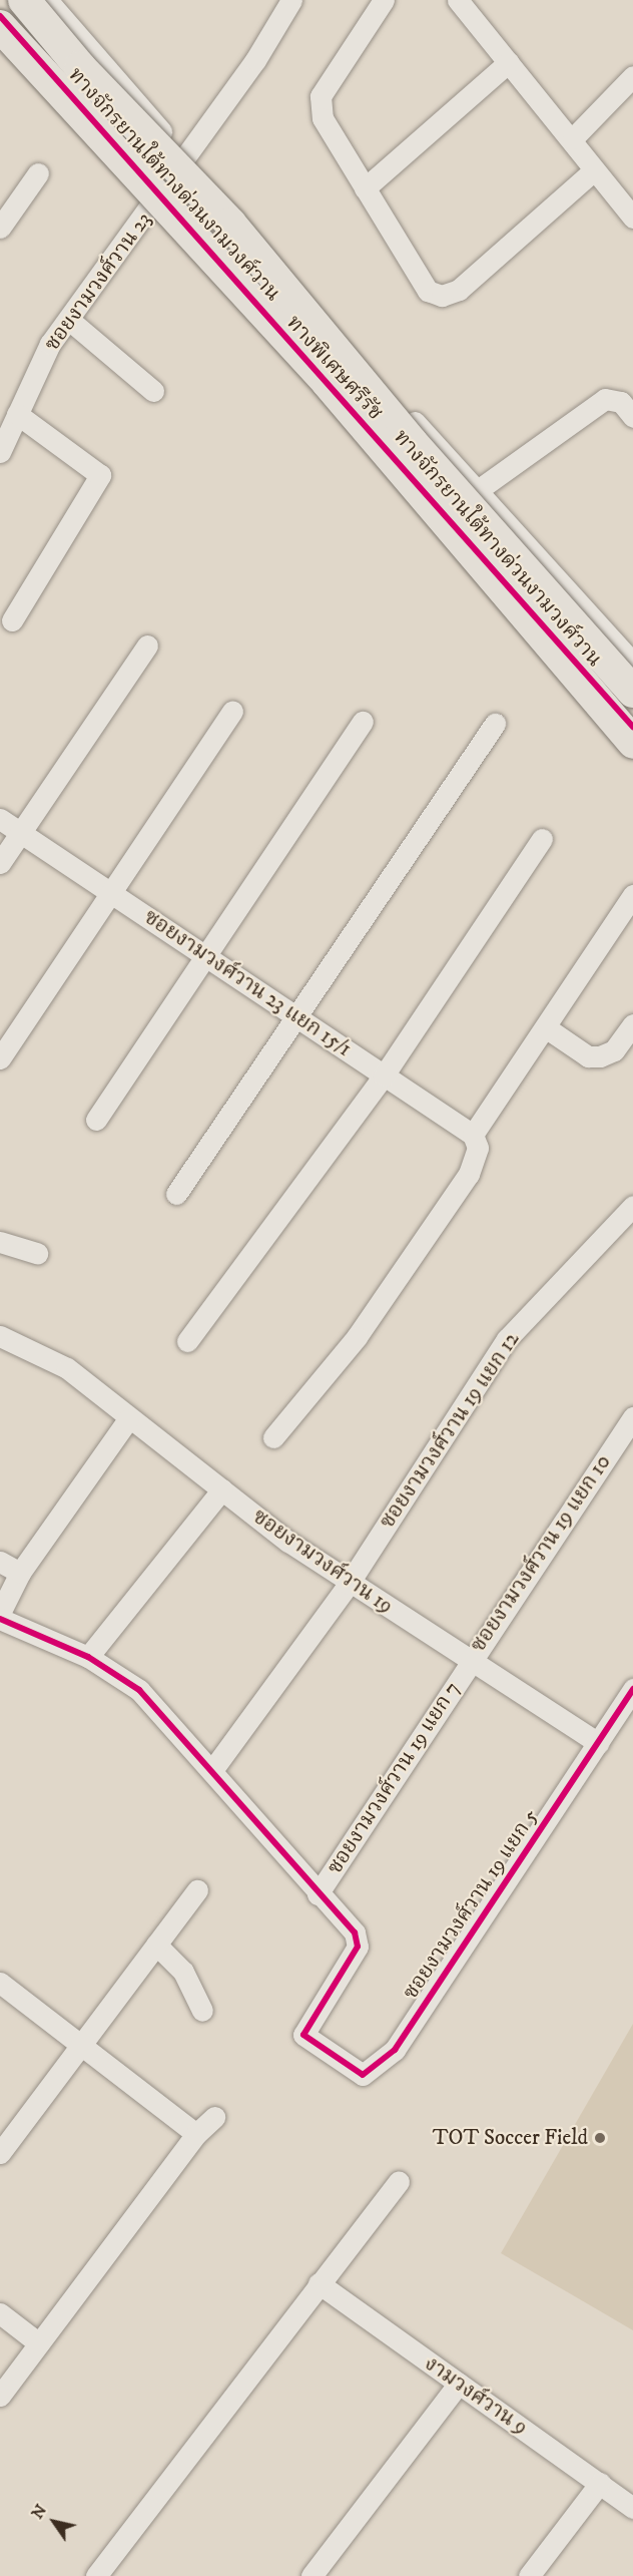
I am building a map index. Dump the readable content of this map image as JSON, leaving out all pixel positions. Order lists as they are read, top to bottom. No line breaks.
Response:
{"streets":{"highway":["ทางพิเศษศรีรัช"],"street":["ซอยงามวงศ์วาน 23","ซอยงามวงศ์วาน 23 แยก 15/1","ซอยงามวงศ์วาน 19 แยก 12","ซอยงามวงศ์วาน 19 แยก 10","ซอยงามวงศ์วาน 19","ซอยงามวงศ์วาน 19 แยก 7","ซอยงามวงศ์วาน 19 แยก 5","งามวงศ์วาน 9"],"cycle path":["ทางจักรยานใต้ทางด่วนงามวงศ์วาน"]},"crossings":[["ซอยงามวงศ์วาน 19 แยก 12","ซอยงามวงศ์วาน 19"],["ซอยงามวงศ์วาน 19 แยก 10","ซอยงามวงศ์วาน 19"],["ซอยงามวงศ์วาน 19 แยก 10","ซอยงามวงศ์วาน 19 แยก 7"],["ซอยงามวงศ์วาน 19","ซอยงามวงศ์วาน 19 แยก 7"],["ซอยงามวงศ์วาน 19","ซอยงามวงศ์วาน 19 แยก 5"],["ซอยงามวงศ์วาน 19 แยก 7","ซอยงามวงศ์วาน 19 แยก 5"]],"places":["TOT Soccer Field"],"north":"top left"}
